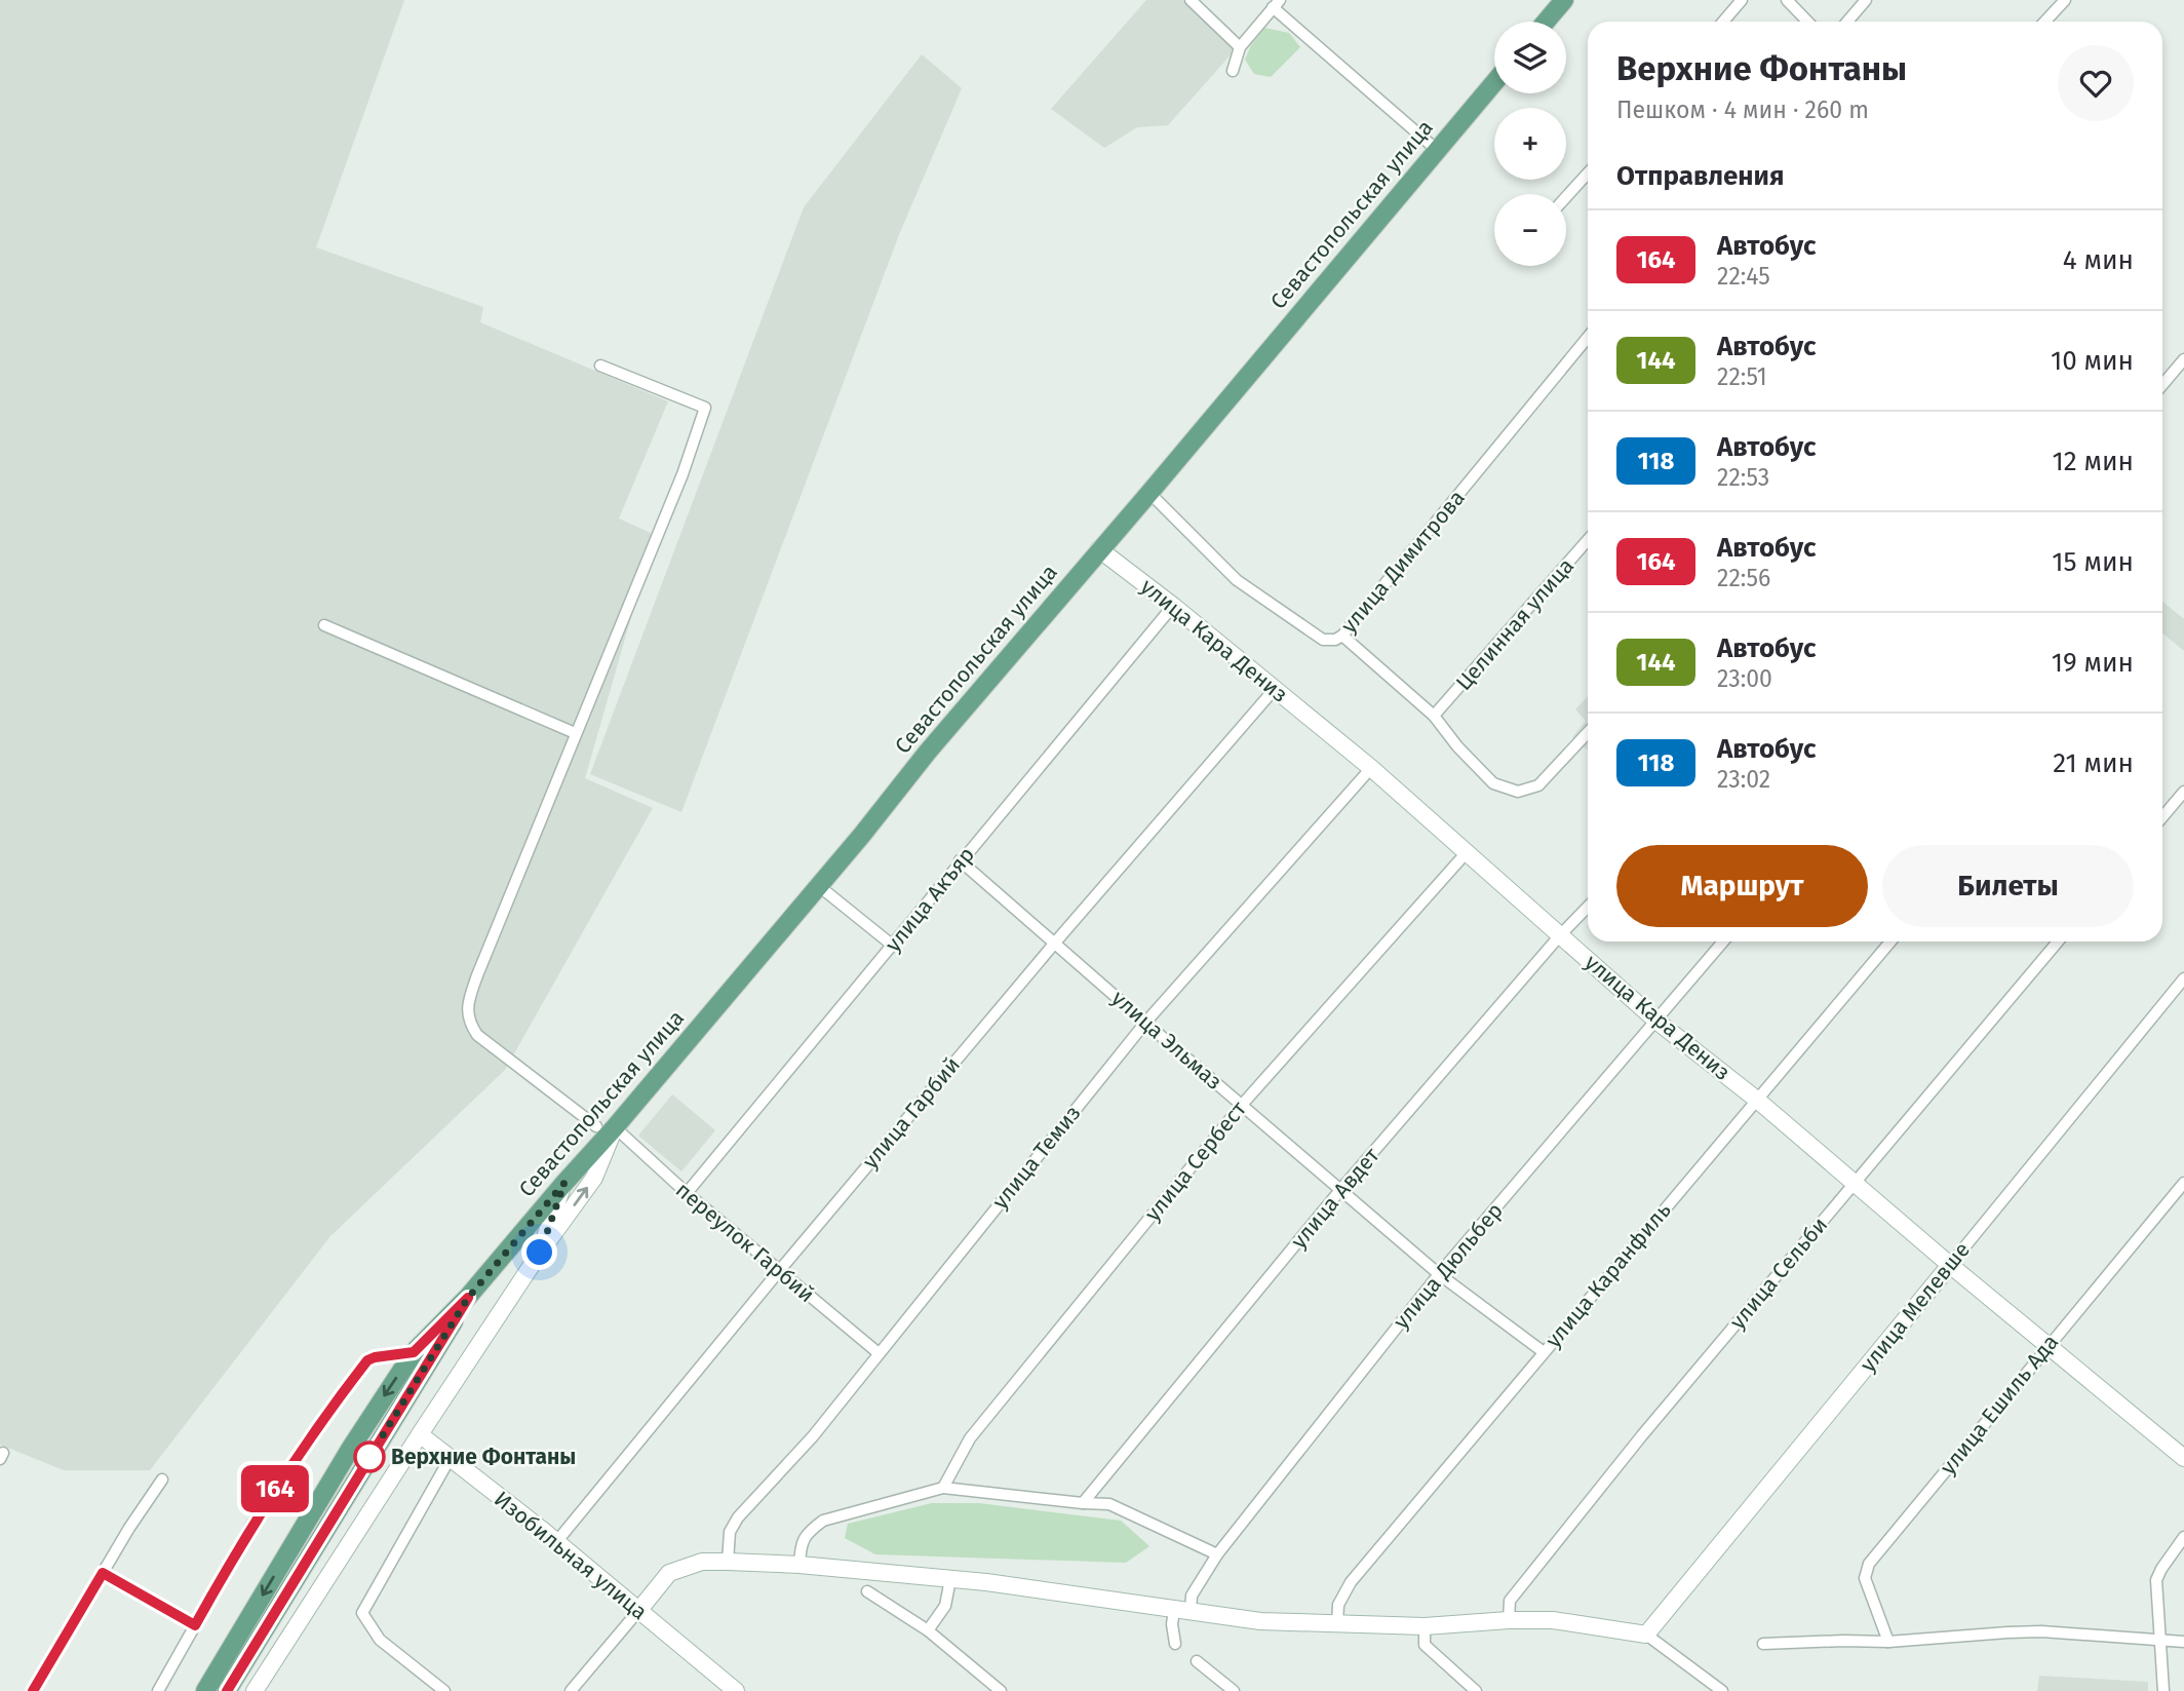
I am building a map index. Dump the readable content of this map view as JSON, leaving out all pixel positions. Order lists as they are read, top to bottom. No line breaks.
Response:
{"streets":{"main road":["Севастопольская улица","улица Кара Дениз","улица Мелевше","Изобильная улица"],"street":["улица Димитрова","Целинная улица","улица Акъяр","улица Эльмаз","улица Гарбий","улица Темиз","улица Сербест","улица Авдет","переулок Гарбий","улица Дюльбер","улица Сельби","улица Каранфиль","улица Ешиль Ада"]},"crossings":[["Севастопольская улица","улица Димитрова"],["Севастопольская улица","улица Кара Дениз"],["Севастопольская улица","переулок Гарбий"],["улица Кара Дениз","улица Акъяр"],["улица Кара Дениз","улица Гарбий"],["улица Кара Дениз","улица Темиз"],["улица Кара Дениз","улица Сербест"],["улица Кара Дениз","улица Авдет"],["улица Кара Дениз","улица Дюльбер"],["улица Кара Дениз","улица Сельби"],["улица Кара Дениз","улица Каранфиль"],["улица Кара Дениз","улица Мелевше"],["улица Кара Дениз","улица Ешиль Ада"],["улица Акъяр","улица Эльмаз"],["улица Акъяр","переулок Гарбий"],["улица Эльмаз","улица Гарбий"],["улица Эльмаз","улица Темиз"],["улица Эльмаз","улица Сербест"],["улица Эльмаз","улица Авдет"],["улица Эльмаз","улица Дюльбер"],["улица Эльмаз","улица Каранфиль"],["улица Гарбий","переулок Гарбий"],["улица Гарбий","Изобильная улица"],["улица Темиз","переулок Гарбий"]],"places":["Верхние Фонтаны"],"lines":["bus line 164"],"page":{"on_map":"164","map_buttons":["+","−"],"heading":[["Верхние Фонтаны","Пешком · 4 мин · 260 m"],"Отправления"],"list":[{"mark":"164","name":"Автобус","note":"22:45","value":"4 мин"},{"mark":"144","name":"Автобус","note":"22:51","value":"10 мин"},{"mark":"118","name":"Автобус","note":"22:53","value":"12 мин"},{"mark":"164","name":"Автобус","note":"22:56","value":"15 мин"},{"mark":"144","name":"Автобус","note":"23:00","value":"19 мин"},{"mark":"118","name":"Автобус","note":"23:02","value":"21 мин"}],"buttons":["Маршрут","Билеты"]}}
